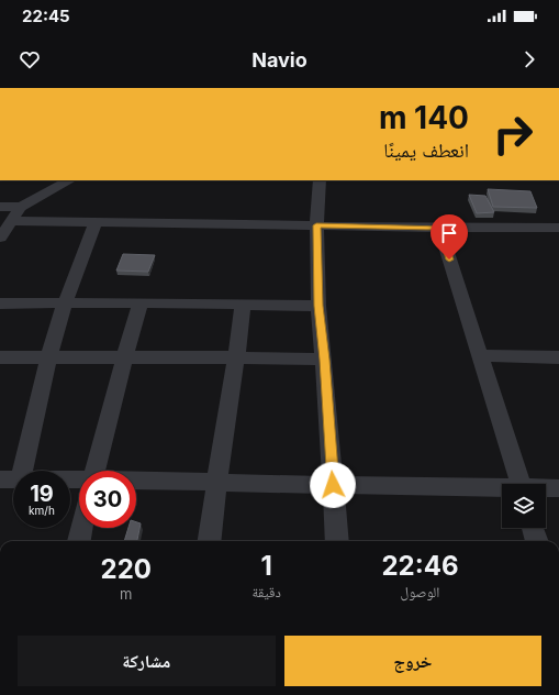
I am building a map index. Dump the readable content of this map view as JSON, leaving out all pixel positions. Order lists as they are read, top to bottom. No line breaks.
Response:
{"page":{"status":"22:45","header":"Navio","turn":["140 m","انعطف يمينًا"],"speed":"19 km/h","limit":"30","eta":["22:46","الوصول","1","دقيقة","220","m"],"buttons":["خروج","مشاركة"]}}
